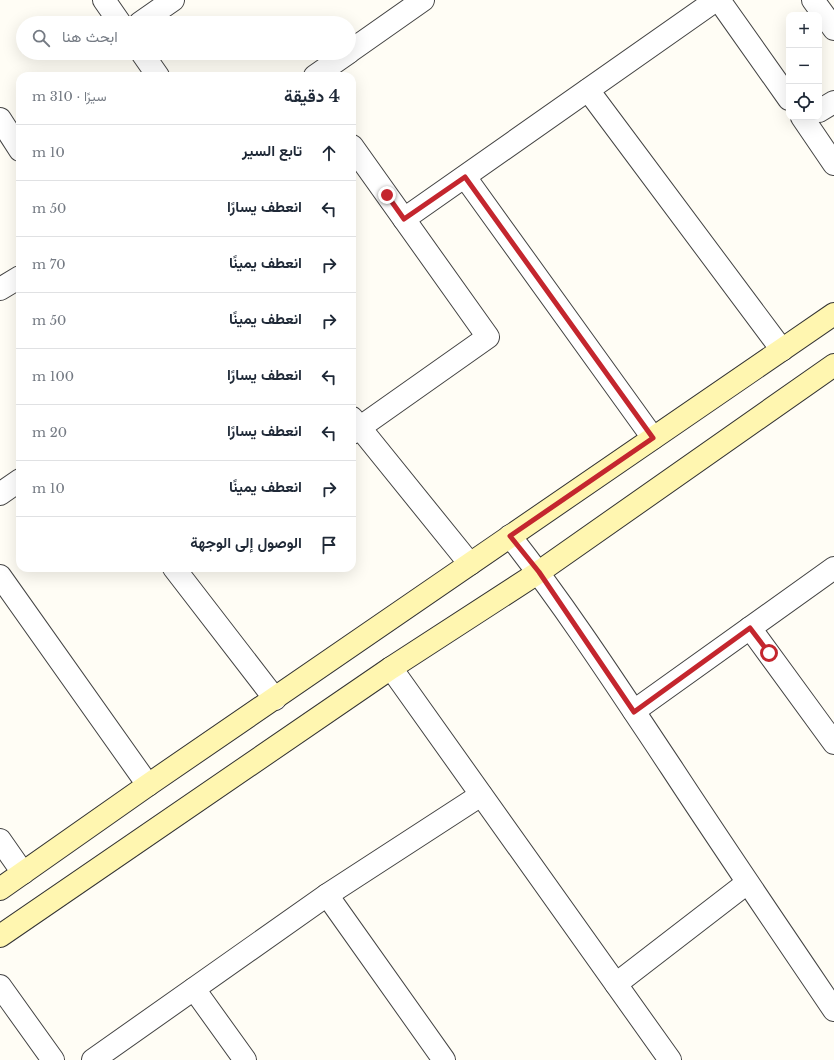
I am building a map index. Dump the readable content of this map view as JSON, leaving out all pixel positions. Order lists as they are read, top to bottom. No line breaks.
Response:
{"page":{"map_buttons":["+","−"],"search":"ابحث هنا","heading":["4 دقيقة","سيرًا · 310 m"],"list":[["تابع السير","10 m"],["انعطف يسارًا","50 m"],["انعطف يمينًا","70 m"],["انعطف يمينًا","50 m"],["انعطف يسارًا","100 m"],["انعطف يسارًا","20 m"],["انعطف يمينًا","10 m"],"الوصول إلى الوجهة"]}}
